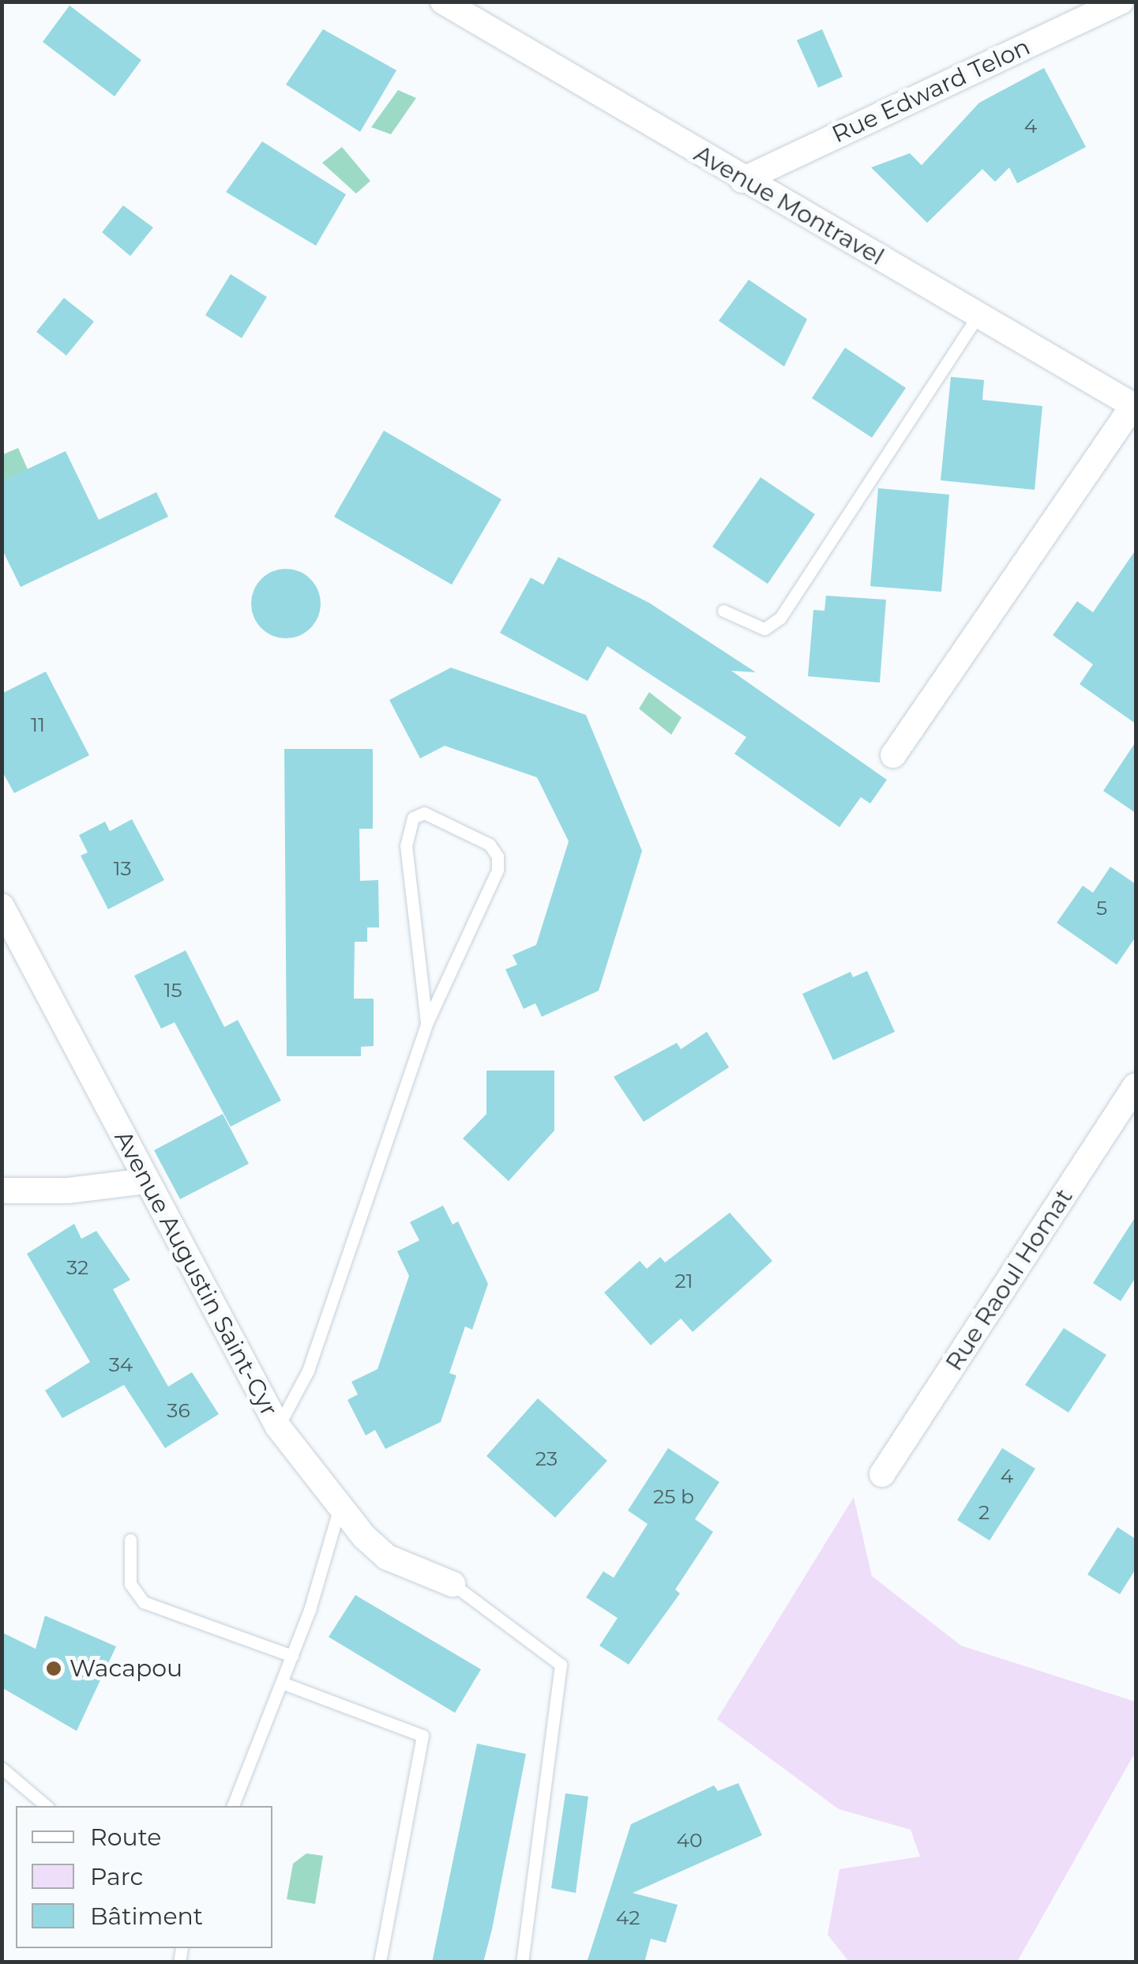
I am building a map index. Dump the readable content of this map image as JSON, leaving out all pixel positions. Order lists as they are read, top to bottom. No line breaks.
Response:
{"streets":{"street":["Rue Edward Telon","Avenue Montravel","Avenue Augustin Saint-Cyr","Rue Raoul Homat"]},"crossings":[["Rue Edward Telon","Avenue Montravel"]],"places":["Wacapou"],"house_numbers":["4","11","13","5","15","32","21","34","36","23","4","25 b","2","40","42"],"legend":["Route","Parc","Bâtiment"]}
